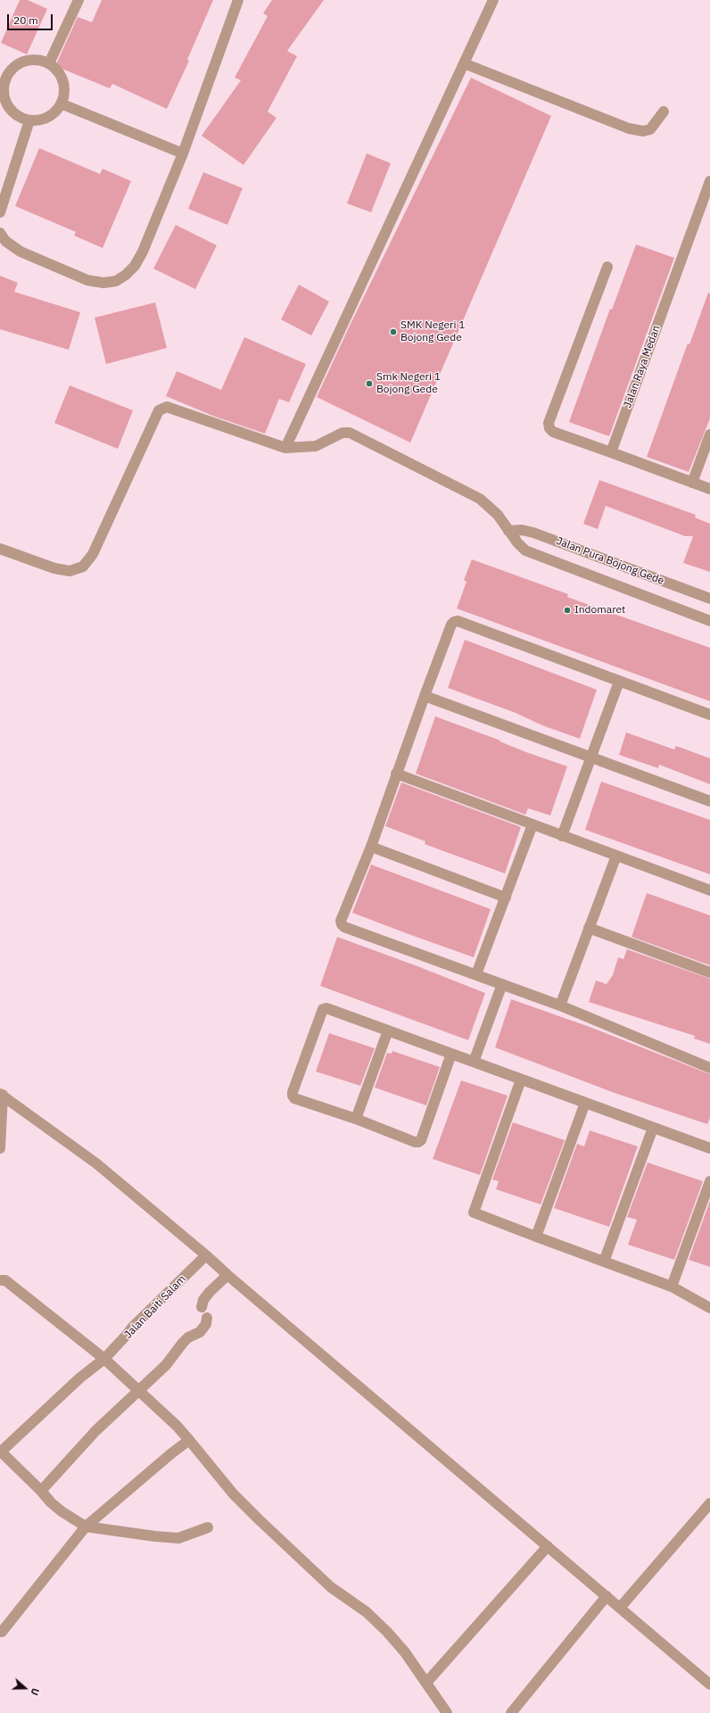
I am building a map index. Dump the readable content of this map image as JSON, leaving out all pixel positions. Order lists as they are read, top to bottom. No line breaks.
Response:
{"streets":{"street":["Jalan Raya Medan","Jalan Pura Bojong Gede","Jalan Baiti Salam"]},"places":["SMK Negeri 1 Bojong Gede","Smk Negeri 1 Bojong Gede","Indomaret"],"scale_bar":"20 m","north":"right"}
